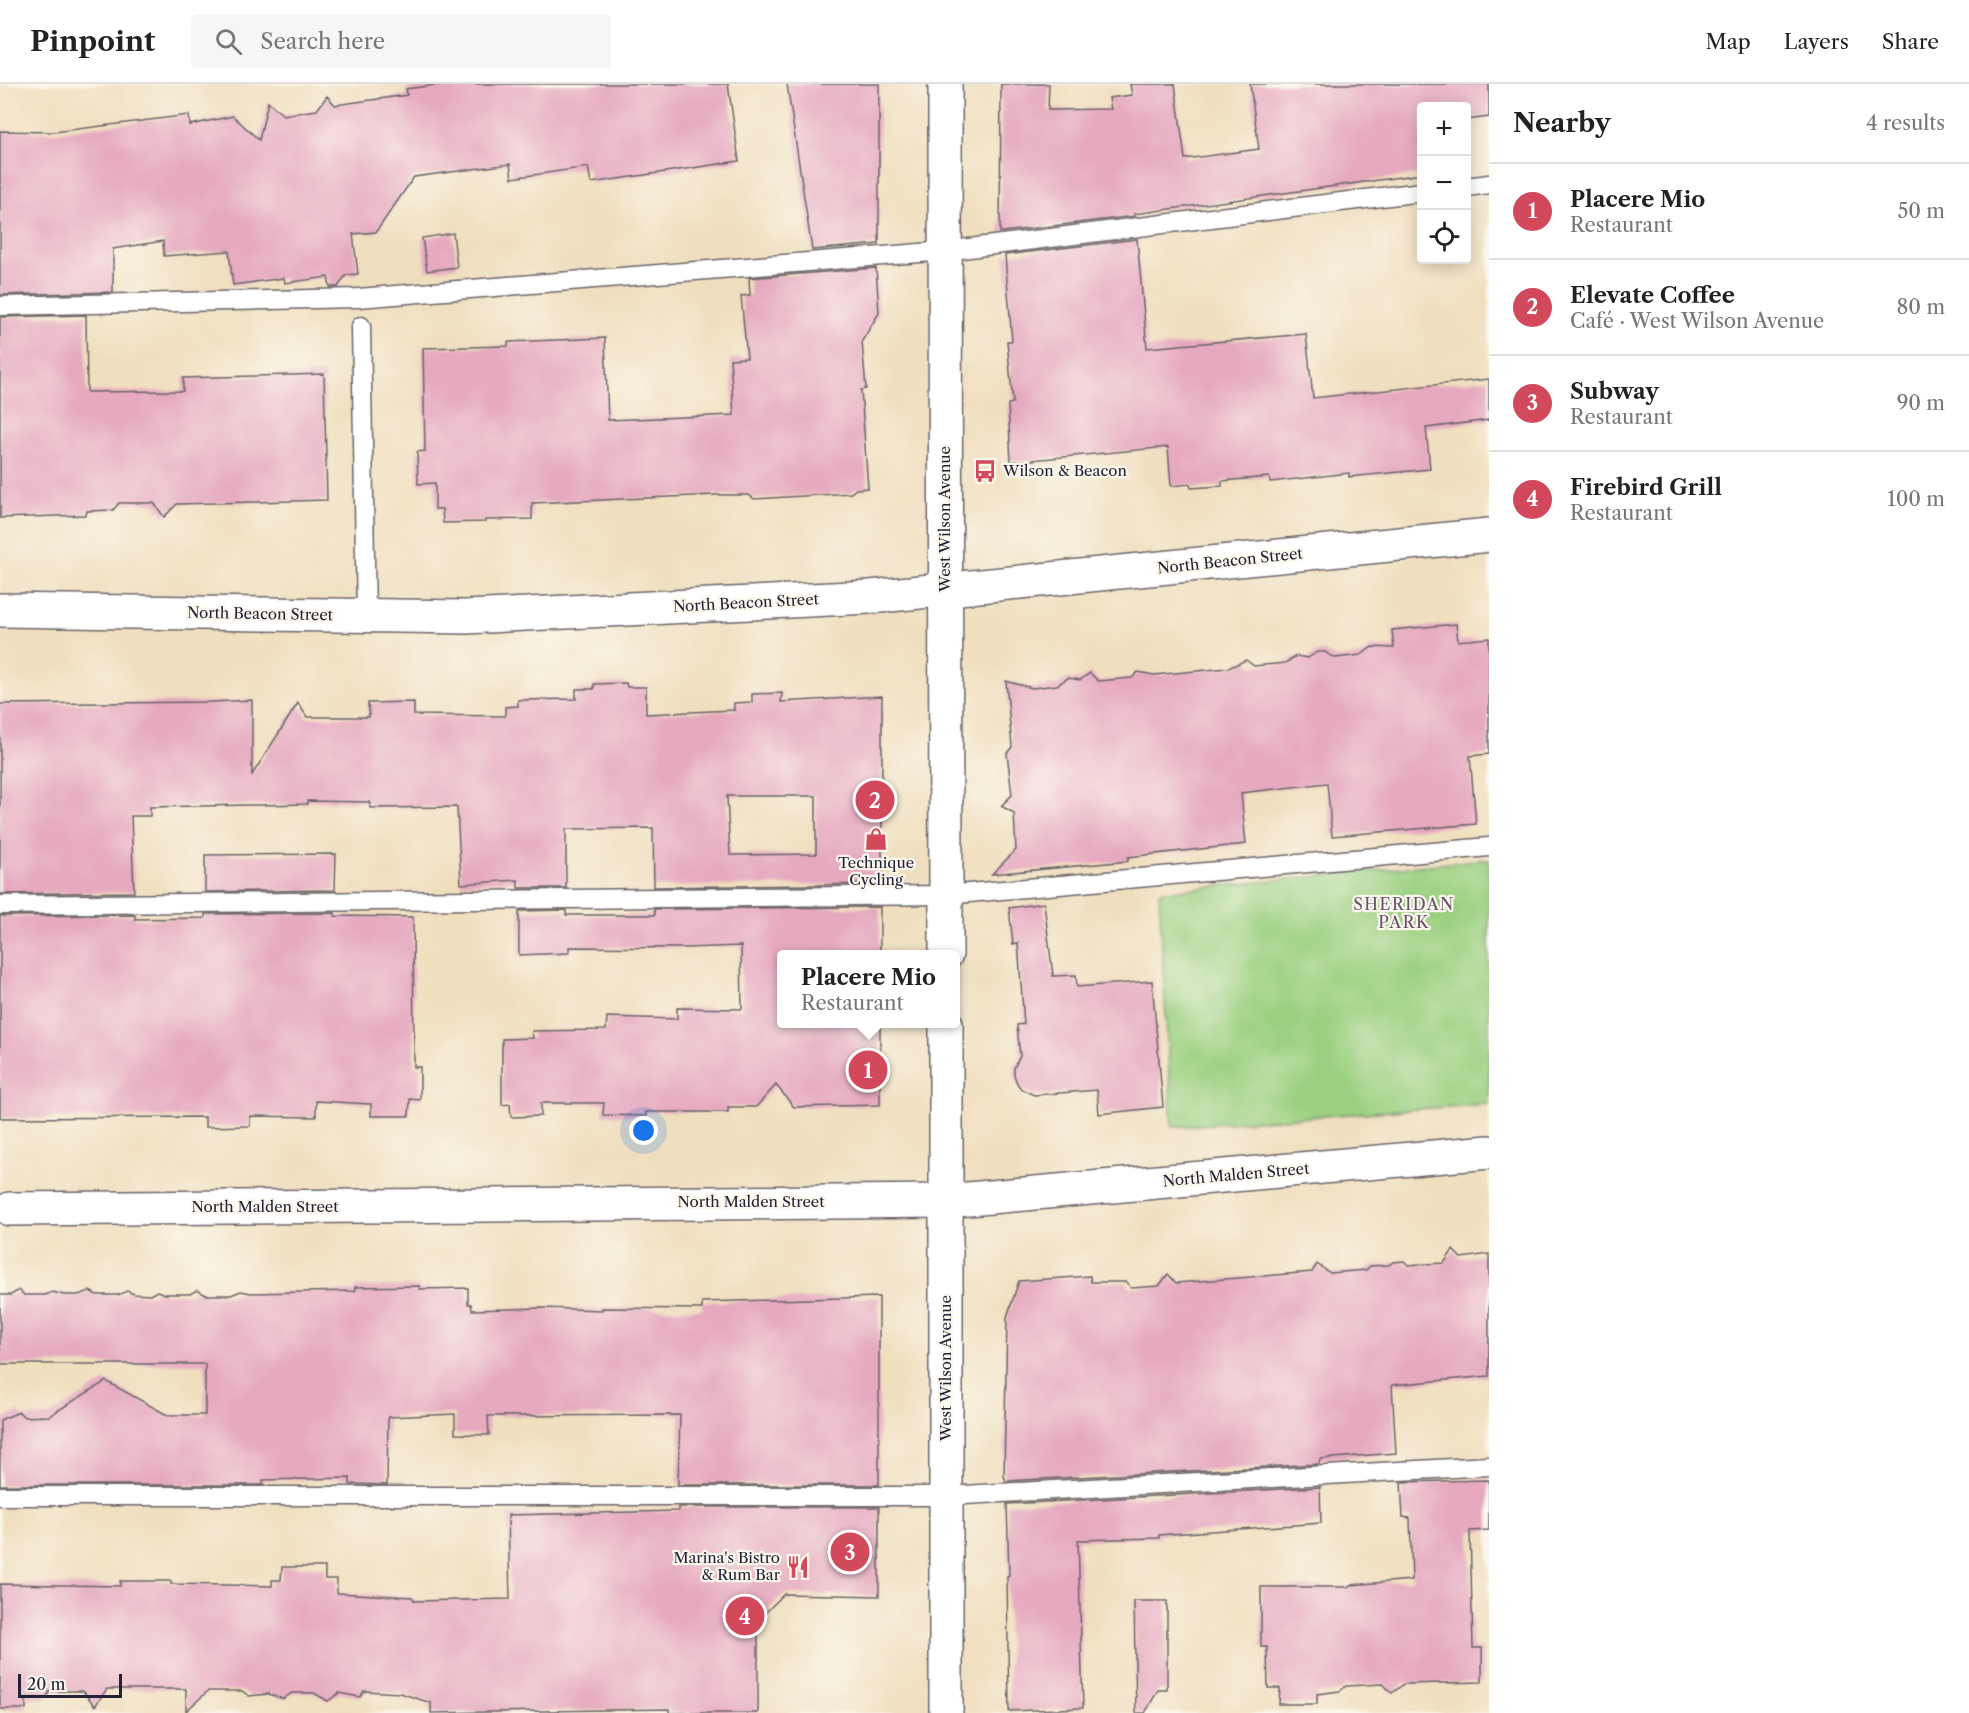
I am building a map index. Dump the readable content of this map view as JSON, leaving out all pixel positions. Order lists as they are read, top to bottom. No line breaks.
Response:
{"streets":{"street":["West Wilson Avenue","North Beacon Street","North Malden Street"]},"crossings":[["West Wilson Avenue","North Beacon Street"],["West Wilson Avenue","North Malden Street"]],"districts":["SHERIDAN PARK"],"places":{"bus stop":["Wilson & Beacon"],"shop":["Technique Cycling"],"restaurant":["Marina's Bistro & Rum Bar"]},"scale_bar":"20 m","page":{"header":"Pinpoint","search":"Search here","nav":["Map","Layers","Share"],"heading":["Nearby","4 results"],"map_buttons":["+","−"],"list":[{"mark":"1","name":"Placere Mio","note":"Restaurant","value":"50 m"},{"mark":"2","name":"Elevate Coffee","note":"Café · West Wilson Avenue","value":"80 m"},{"mark":"3","name":"Subway","note":"Restaurant","value":"90 m"},{"mark":"4","name":"Firebird Grill","note":"Restaurant","value":"100 m"}],"pins":["2","1","3","4"],"popup":["Placere Mio","Restaurant"],"scale":"20 m"}}
